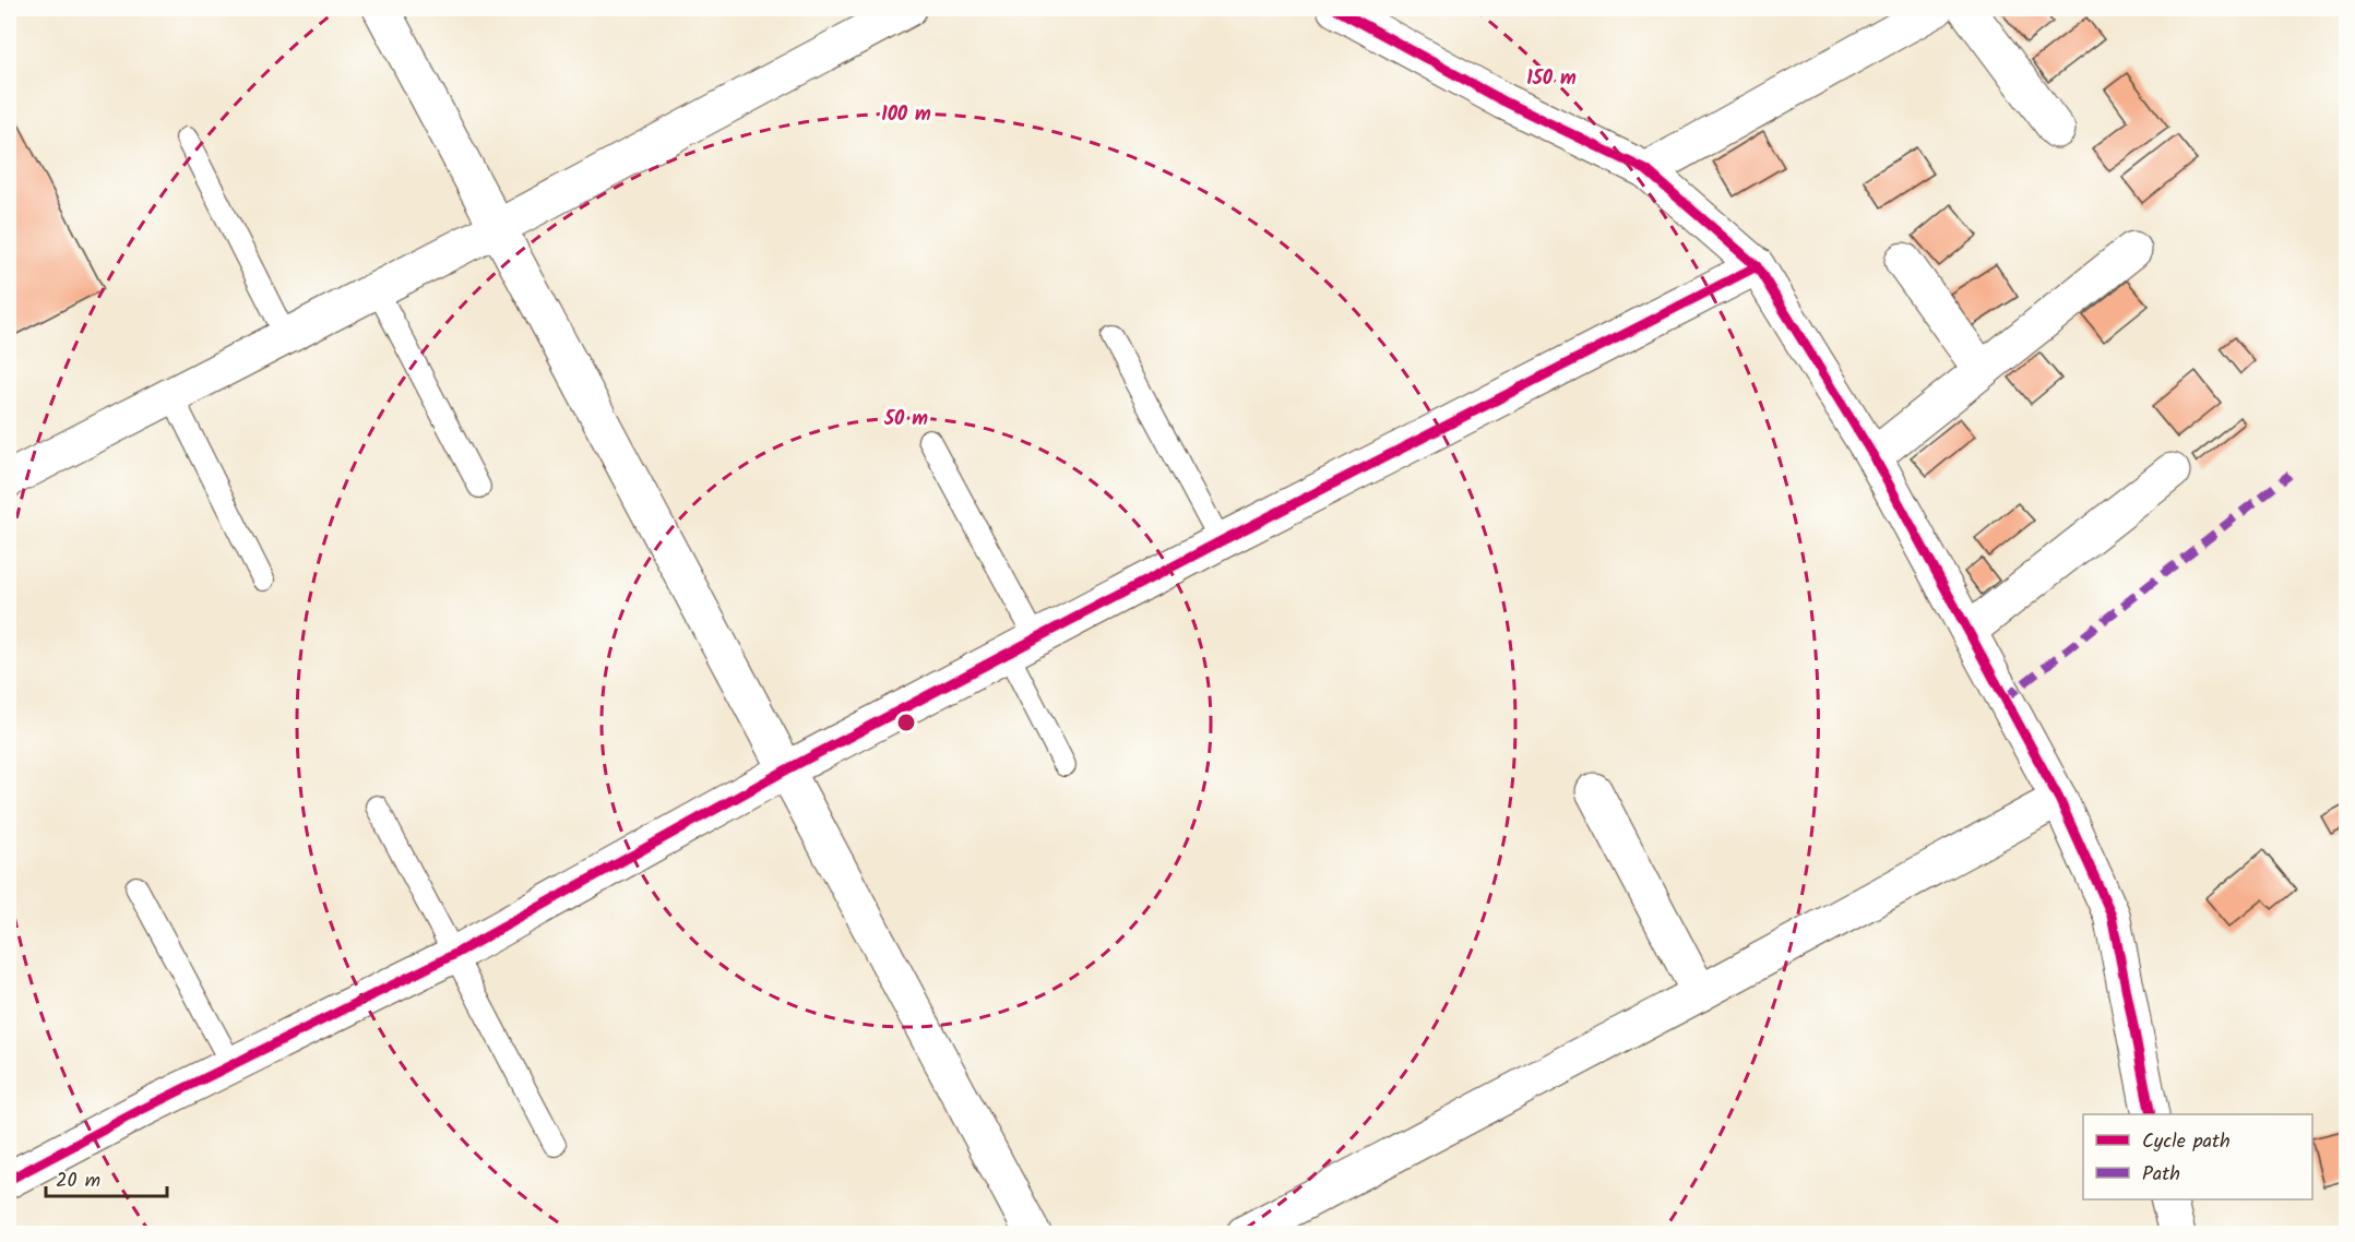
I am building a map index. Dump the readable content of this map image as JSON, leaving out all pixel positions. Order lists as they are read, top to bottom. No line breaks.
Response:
{"legend":["Cycle path","Path"],"scale_bar":"20 m","rings":["150 m","100 m","50 m"]}
